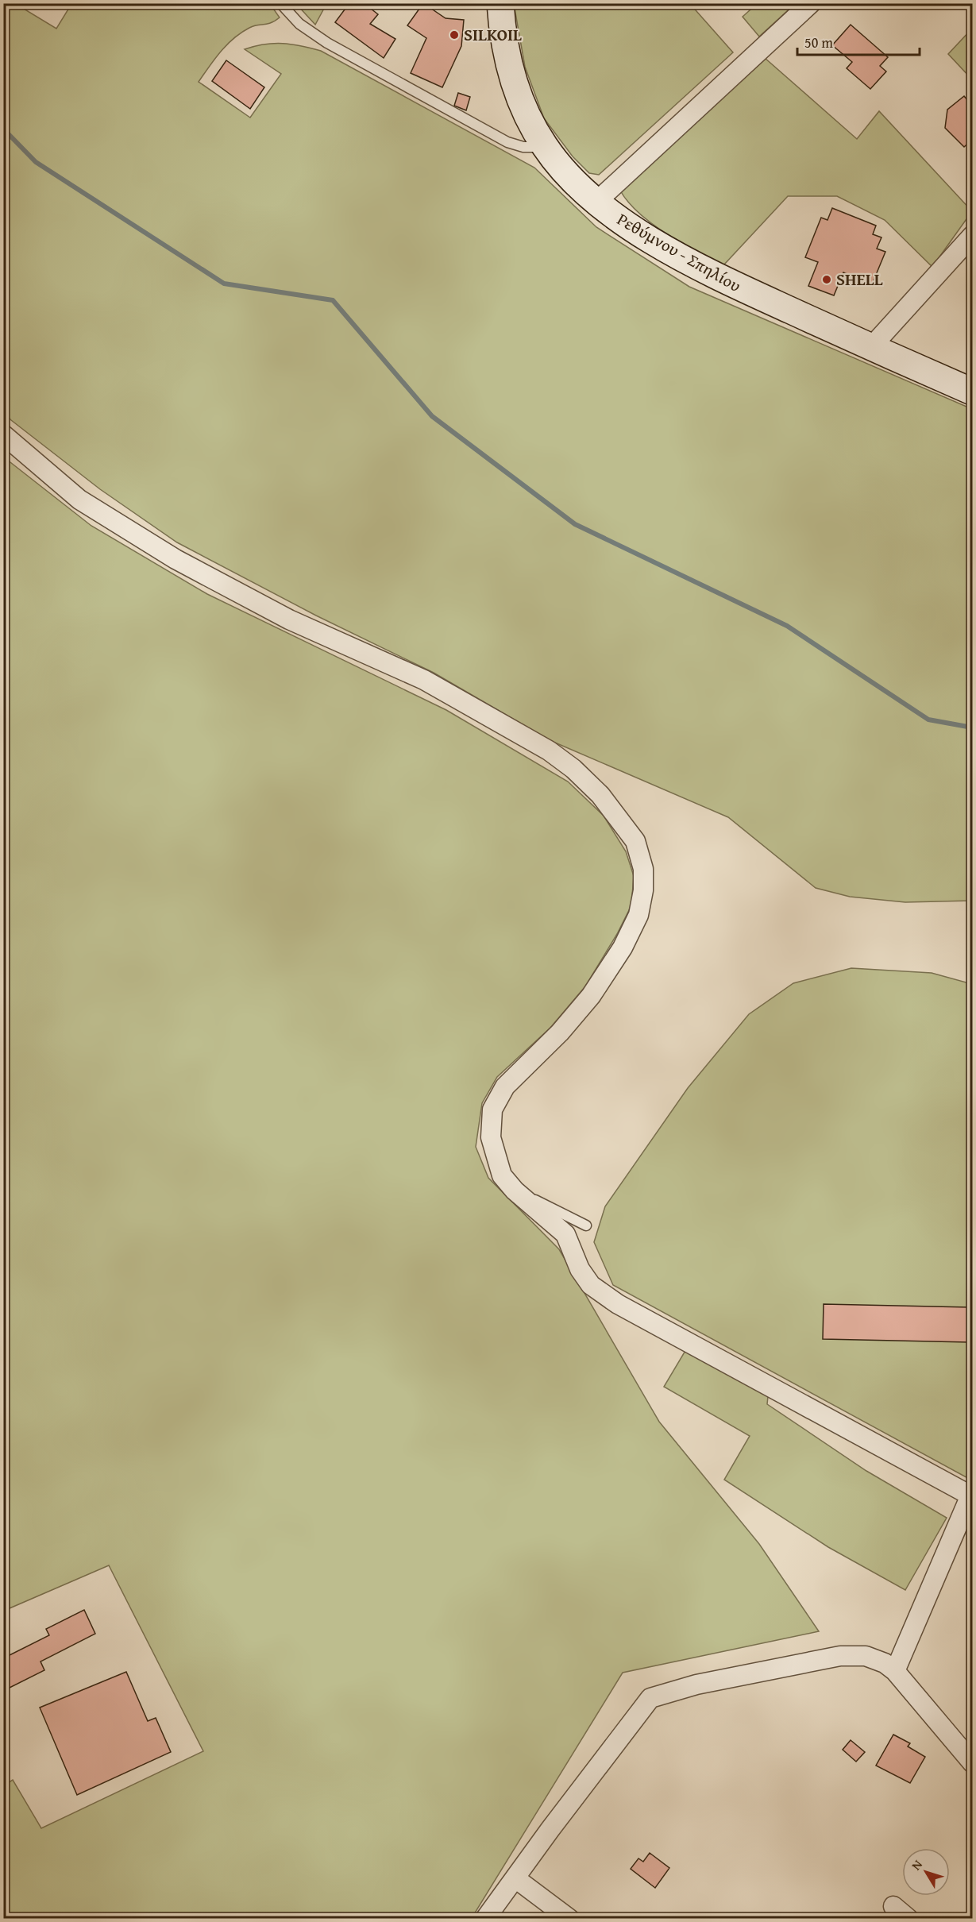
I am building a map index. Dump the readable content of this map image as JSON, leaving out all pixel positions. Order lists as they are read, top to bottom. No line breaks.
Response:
{"streets":{"main road":["Ρεθύμνου - Σπηλίου"]},"places":["SILKOIL","SHELL"],"scale_bar":"50 m","north":"top left"}
